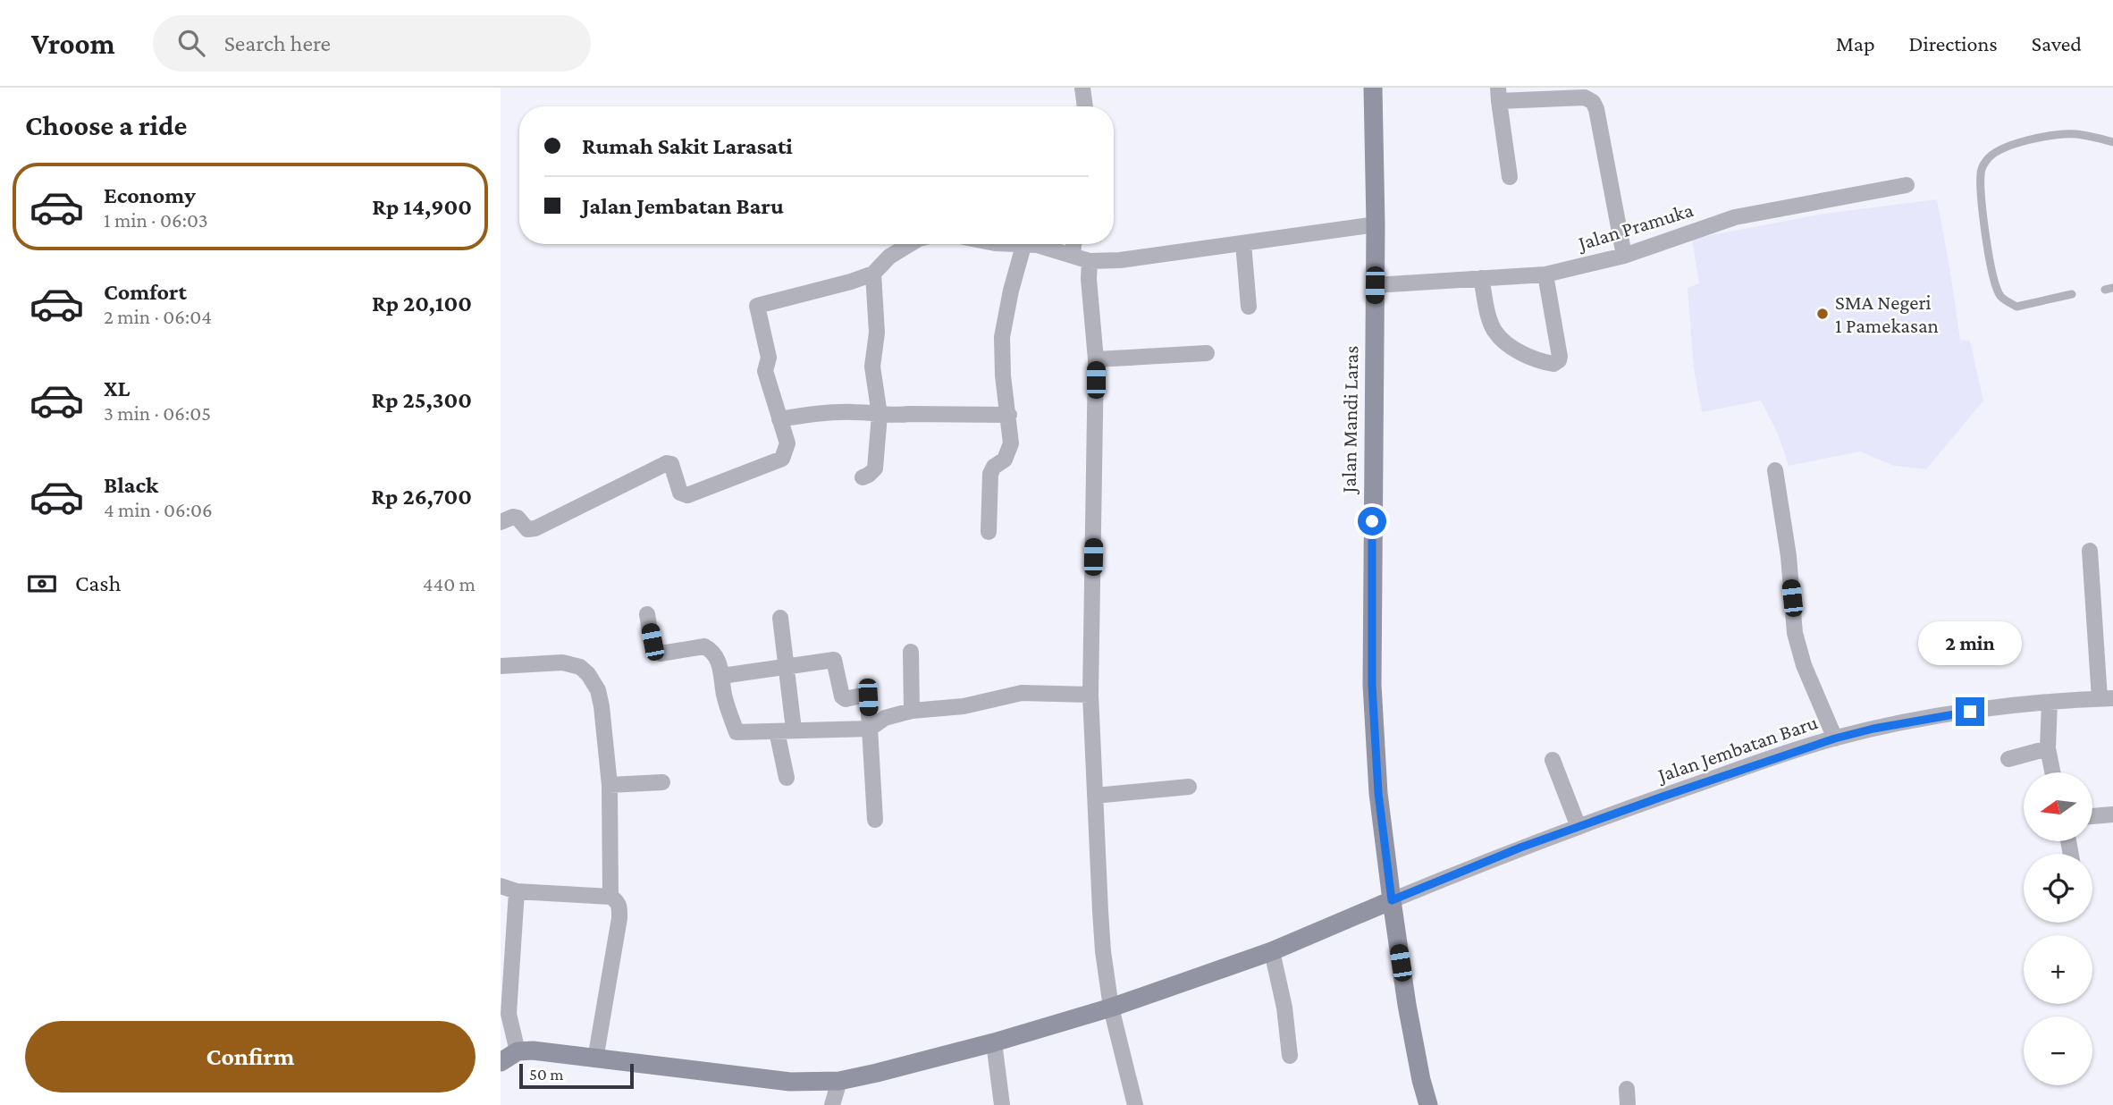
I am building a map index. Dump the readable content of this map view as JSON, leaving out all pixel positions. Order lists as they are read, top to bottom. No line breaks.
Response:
{"streets":{"main road":["Jalan Mandi Laras"],"street":["Jalan Pramuka","Jalan Jembatan Baru"]},"crossings":[["Jalan Pramuka","Jalan Mandi Laras"],["Jalan Mandi Laras","Jalan Jembatan Baru"]],"places":["SMA Negeri 1 Pamekasan"],"scale_bar":"50 m","north":"left","page":{"header":"Vroom","search":"Search here","nav":["Map","Directions","Saved"],"heading":"Choose a ride","banner":["Rumah Sakit Larasati","Jalan Jembatan Baru"],"list":[{"name":"Economy","note":"1 min · 06:03","value":"Rp 14,900"},{"name":"Comfort","note":"2 min · 06:04","value":"Rp 20,100"},{"name":"XL","note":"3 min · 06:05","value":"Rp 25,300"},{"name":"Black","note":"4 min · 06:06","value":"Rp 26,700"}],"pay":["Cash","440 m"],"bubble":"2 min","map_buttons":["+","−"],"buttons":"Confirm","scale":"50 m"}}
